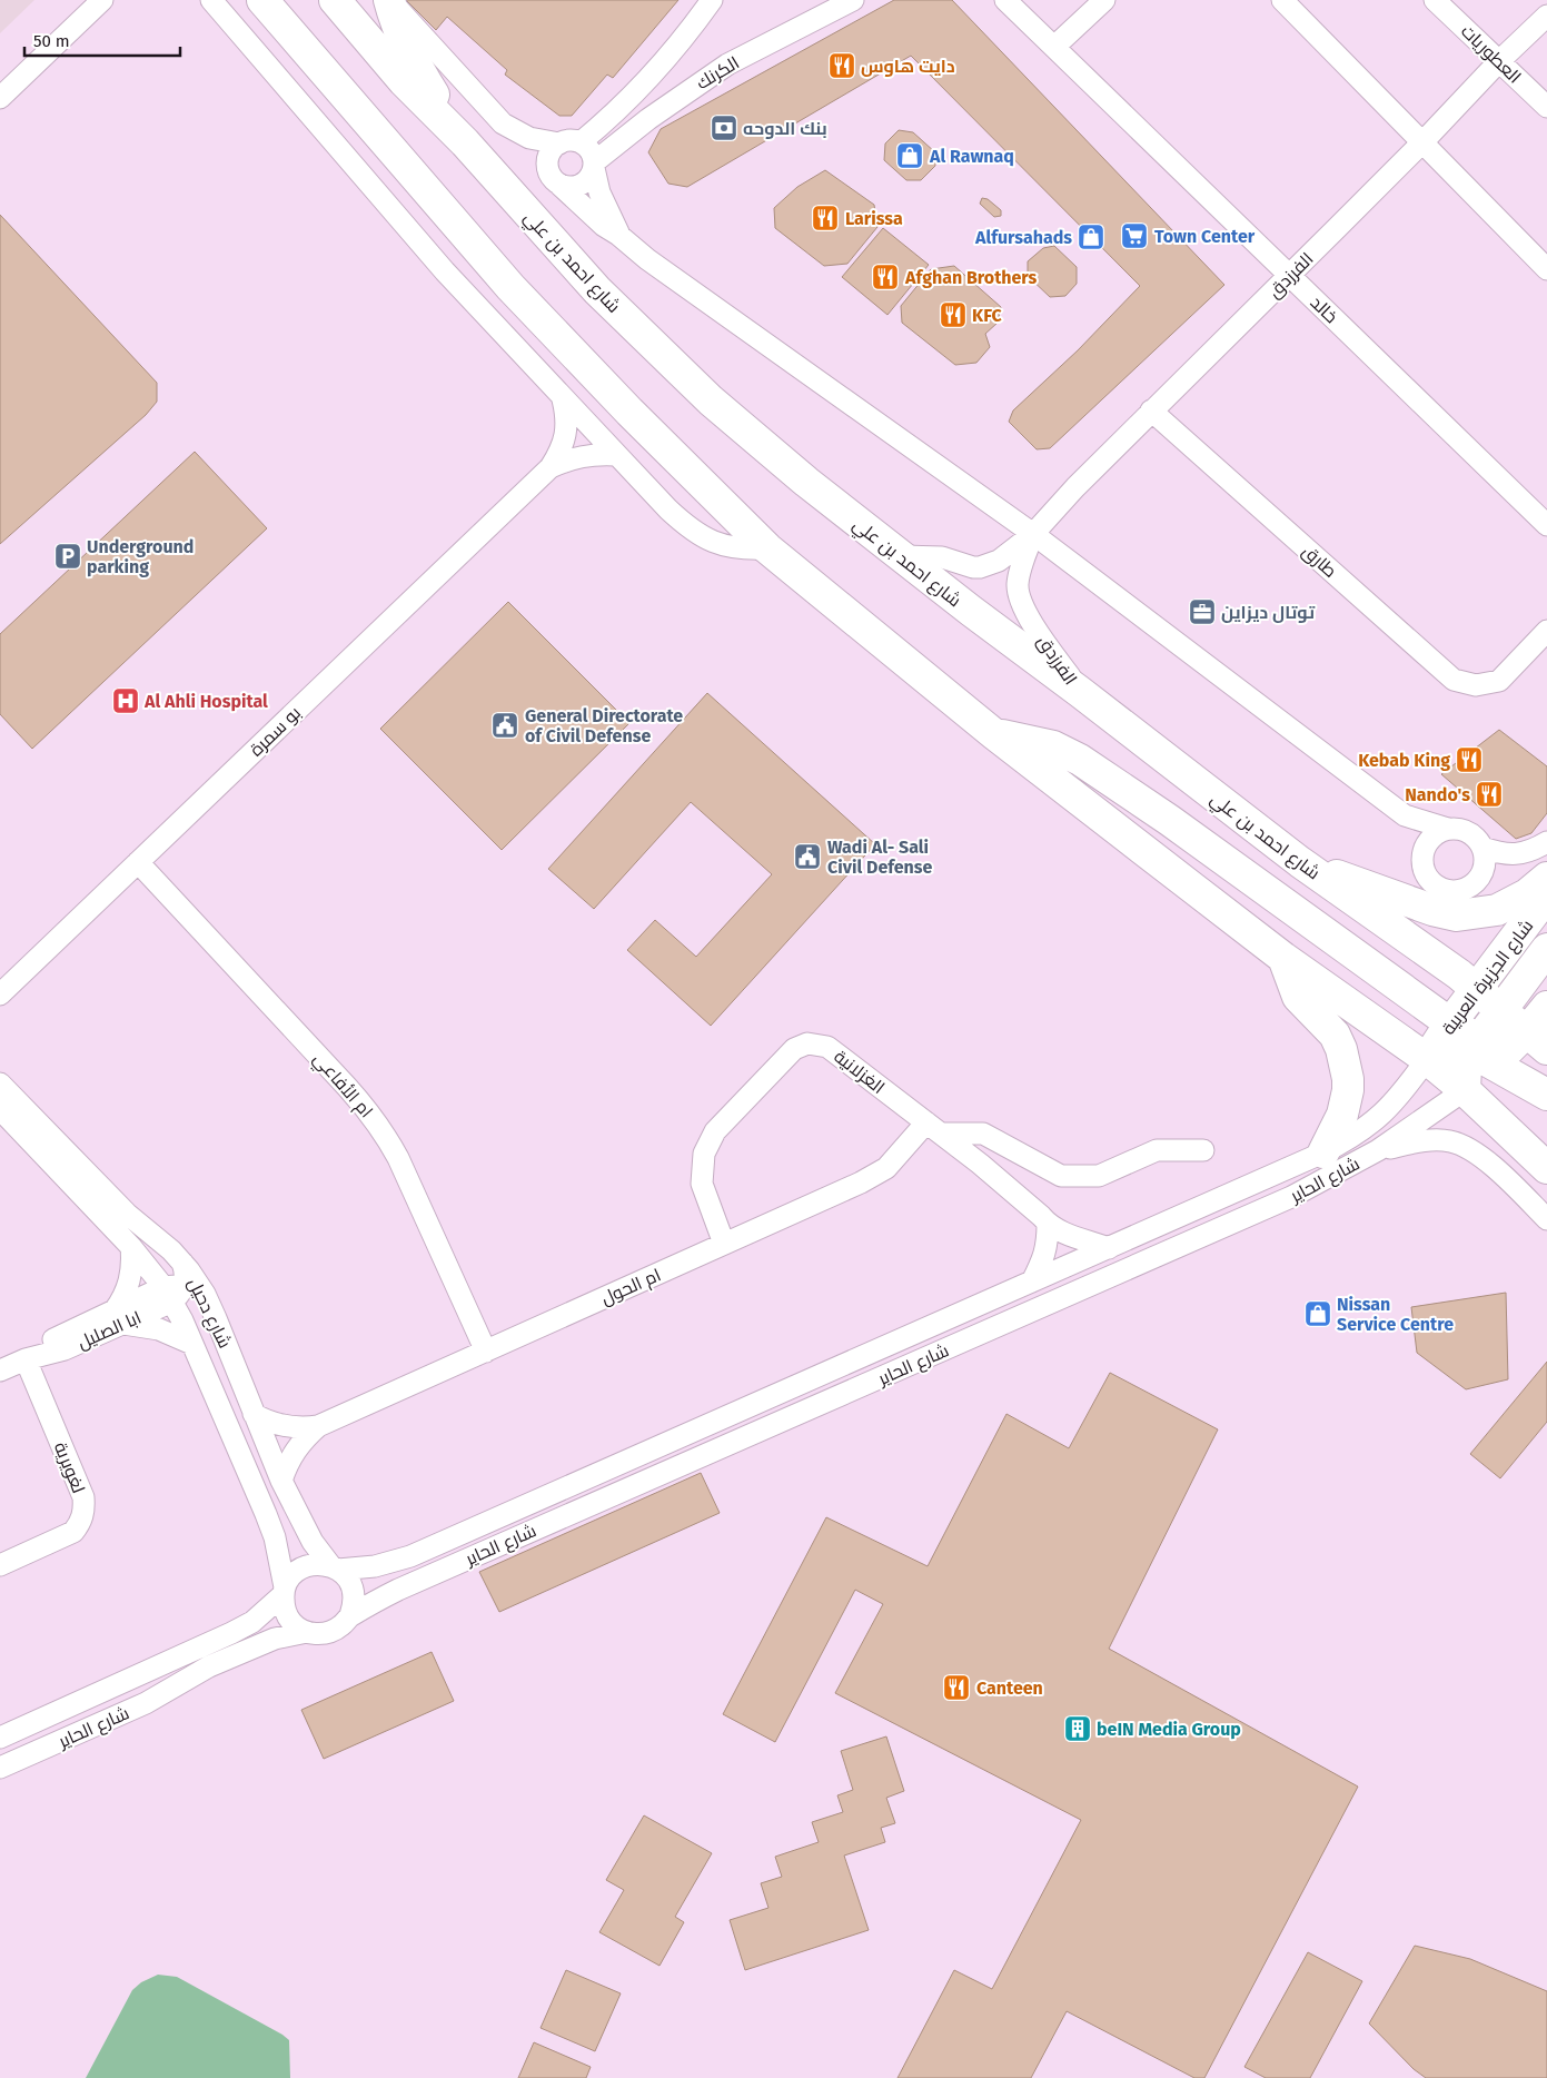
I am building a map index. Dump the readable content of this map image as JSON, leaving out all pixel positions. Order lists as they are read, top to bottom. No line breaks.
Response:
{"streets":{"main road":["شارع احمد بن علي","شارع الجزيرة العربية"],"street":["العطوريات","الكرنك","الفرزدق","خالد","طارق","بو سمرة","الغزلانية","ام الأفاعي","شارع الحاير","ام الحول","شارع دحيل","ابا الصليل","لغويرية"]},"crossings":[["العطوريات","الفرزدق"],["شارع احمد بن علي","الفرزدق"],["شارع احمد بن علي","شارع الجزيرة العربية"],["الفرزدق","خالد"],["الفرزدق","طارق"],["بو سمرة","ام الأفاعي"],["شارع الجزيرة العربية","شارع الحاير"],["الغزلانية","شارع الحاير"],["الغزلانية","ام الحول"],["ام الأفاعي","ام الحول"],["شارع الحاير","شارع دحيل"],["ام الحول","شارع دحيل"],["شارع دحيل","ابا الصليل"],["ابا الصليل","لغويرية"]],"places":{"restaurant":["دايت هاوس","Larissa","Afghan Brothers","KFC","Kebab King","Nando's","Canteen"],"bank":["بنك الدوحه"],"shop":["Al Rawnaq","Alfursahads","Nissan Service Centre"],"supermarket":["Town Center"],"parking":["Underground parking"],"office":["توتال ديزاين"],"hospital":["Al Ahli Hospital"],"public building":["General Directorate of Civil Defense","Wadi Al- Sali Civil Defense"],"building":["beIN Media Group"]},"scale_bar":"50 m"}
